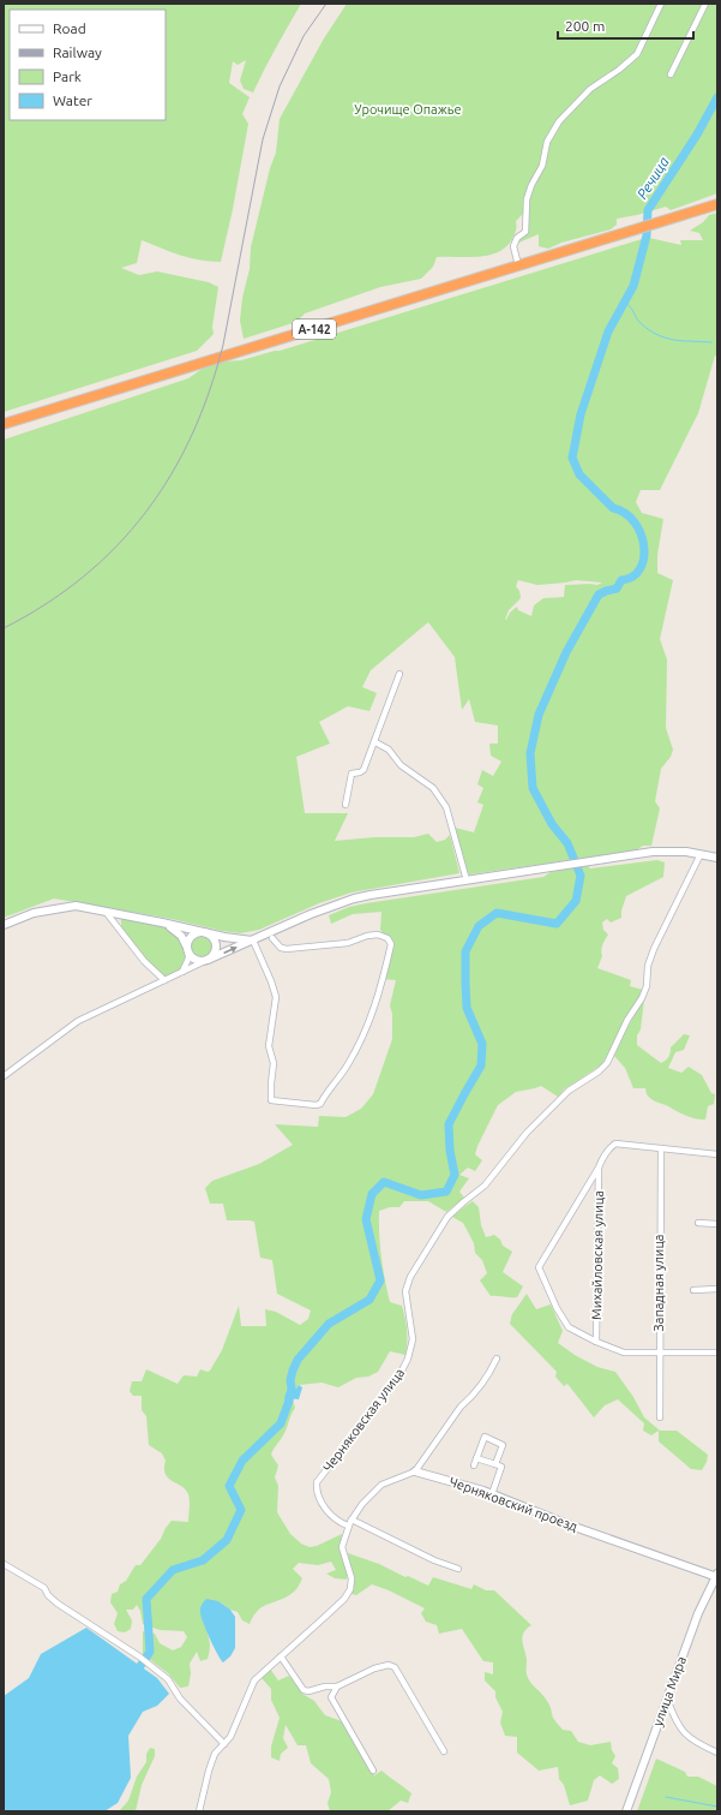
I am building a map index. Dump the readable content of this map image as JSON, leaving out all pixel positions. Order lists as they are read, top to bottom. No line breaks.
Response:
{"streets":{"highway":["А-142"],"street":["Михайловская улица","Западная улица","Черняковская улица","Черняковский проезд","улица Мира"]},"crossings":[["Черняковский проезд","улица Мира"]],"water":["Речица"],"parks":["Урочище Опажье"],"legend":["Road","Railway","Park","Water"],"scale_bar":"200 m"}
